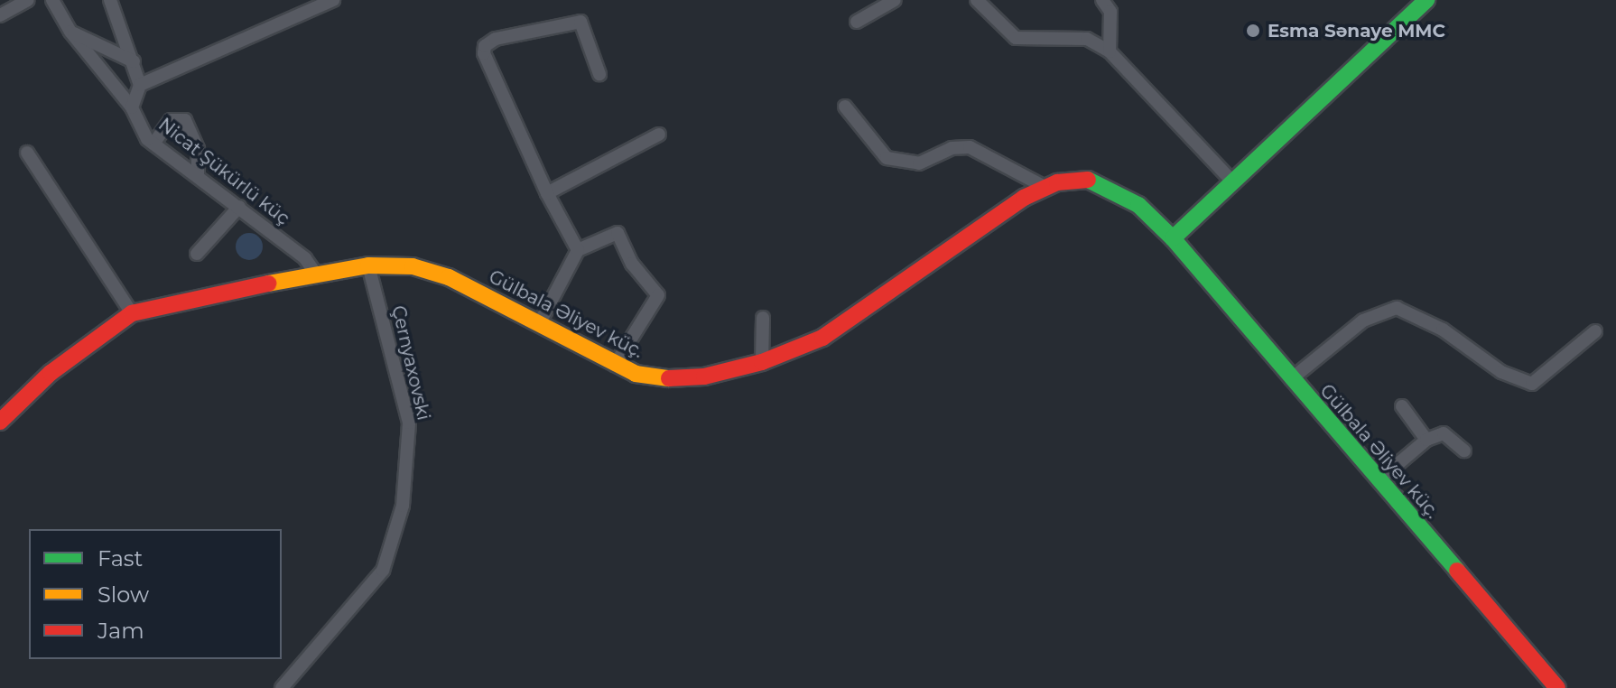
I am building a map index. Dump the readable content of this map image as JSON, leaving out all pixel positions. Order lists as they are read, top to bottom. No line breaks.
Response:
{"streets":{"street":["Nicat Şükürlü küç","Gülbala Əliyev küç.","Çernyaxovski"]},"crossings":[["Nicat Şükürlü küç","Gülbala Əliyev küç."],["Gülbala Əliyev küç.","Çernyaxovski"]],"places":["Esma Sənaye MMC"],"legend":["Fast","Slow","Jam"]}
